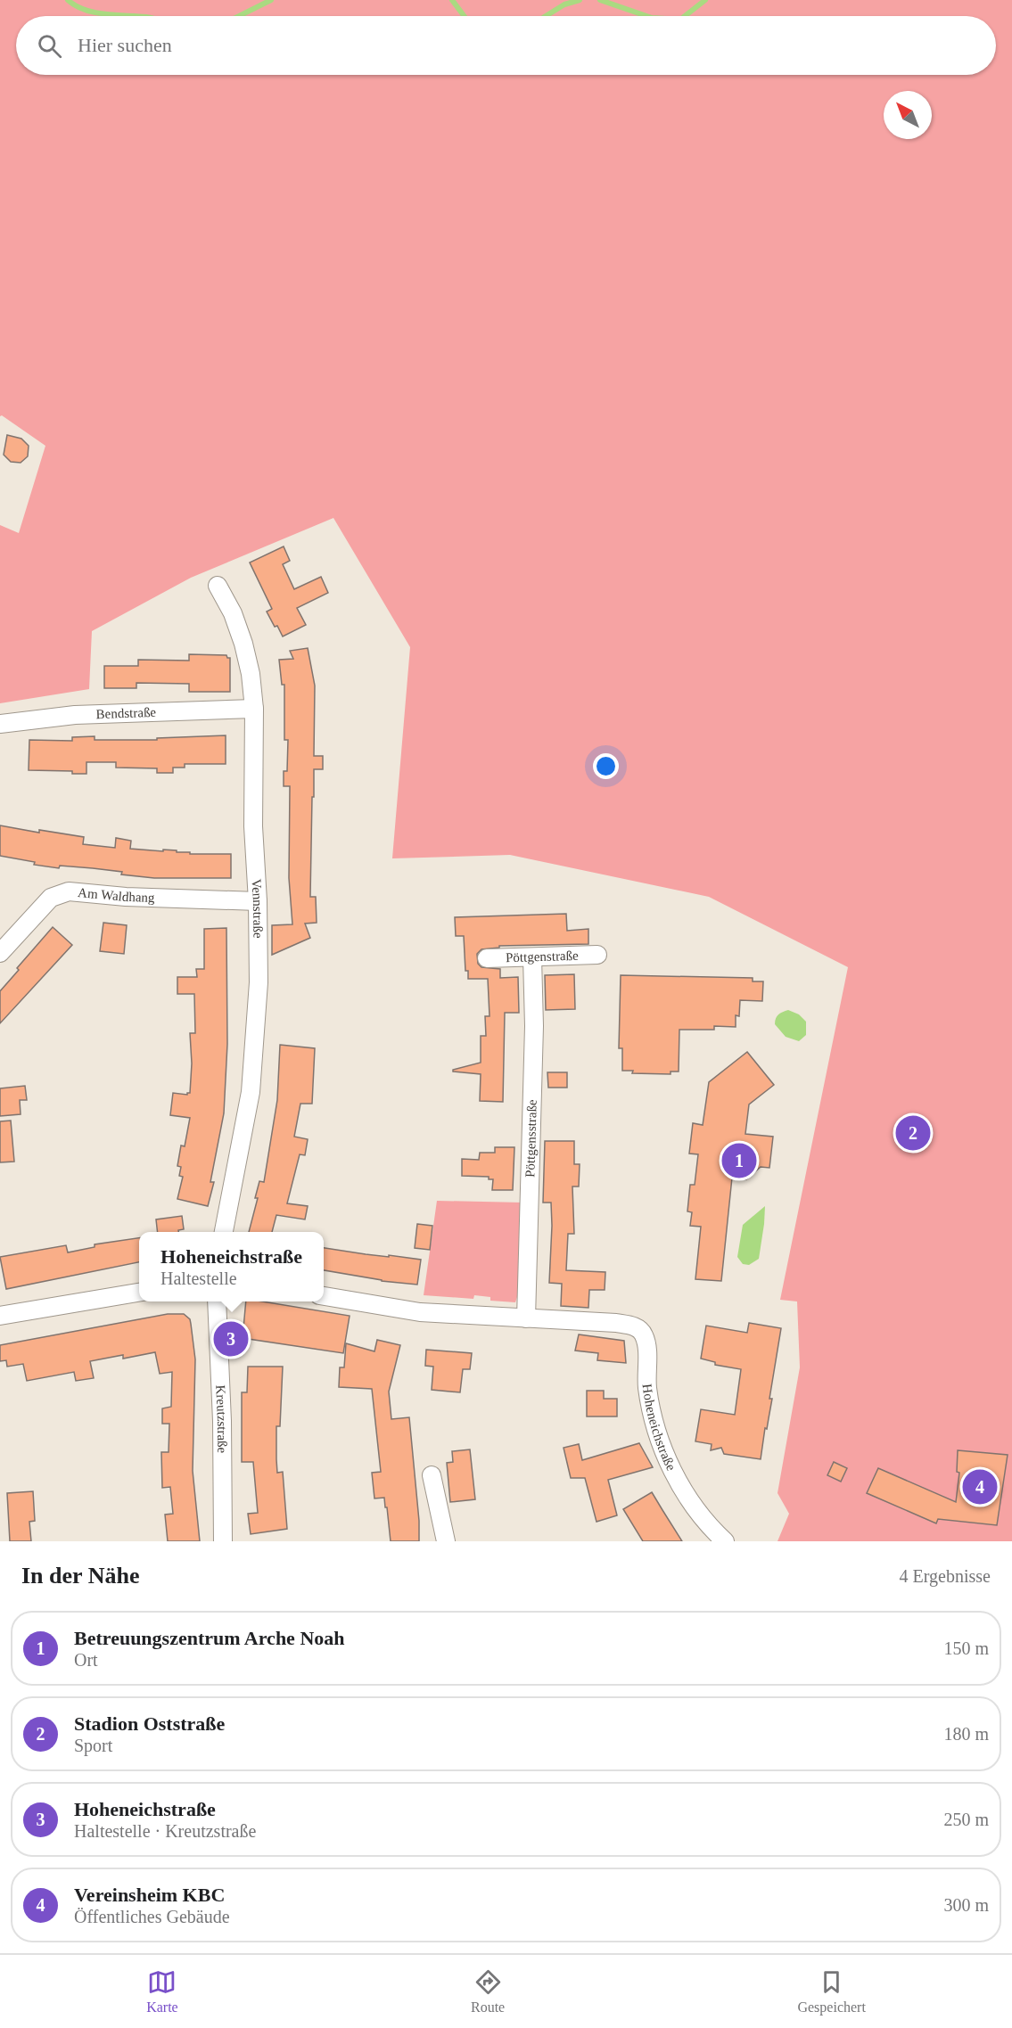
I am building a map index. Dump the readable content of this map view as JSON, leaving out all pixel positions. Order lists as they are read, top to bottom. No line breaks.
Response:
{"streets":{"street":["Bendstraße","Am Waldhang","Vennstraße","Pöttgenstraße","Pöttgensstraße","Kreutzstraße","Hoheneichstraße"]},"crossings":[["Bendstraße","Vennstraße"],["Am Waldhang","Vennstraße"],["Pöttgenstraße","Pöttgensstraße"],["Pöttgensstraße","Hoheneichstraße"]],"north":"top left","page":{"search":"Hier suchen","pins":["2","1","3","4"],"popup":["Hoheneichstraße","Haltestelle"],"heading":["In der Nähe","4 Ergebnisse"],"list":[{"mark":"1","name":"Betreuungszentrum Arche Noah","note":"Ort","value":"150 m"},{"mark":"2","name":"Stadion Oststraße","note":"Sport","value":"180 m"},{"mark":"3","name":"Hoheneichstraße","note":"Haltestelle · Kreutzstraße","value":"250 m"},{"mark":"4","name":"Vereinsheim KBC","note":"Öffentliches Gebäude","value":"300 m"}],"nav":["Karte","Route","Gespeichert"]}}
